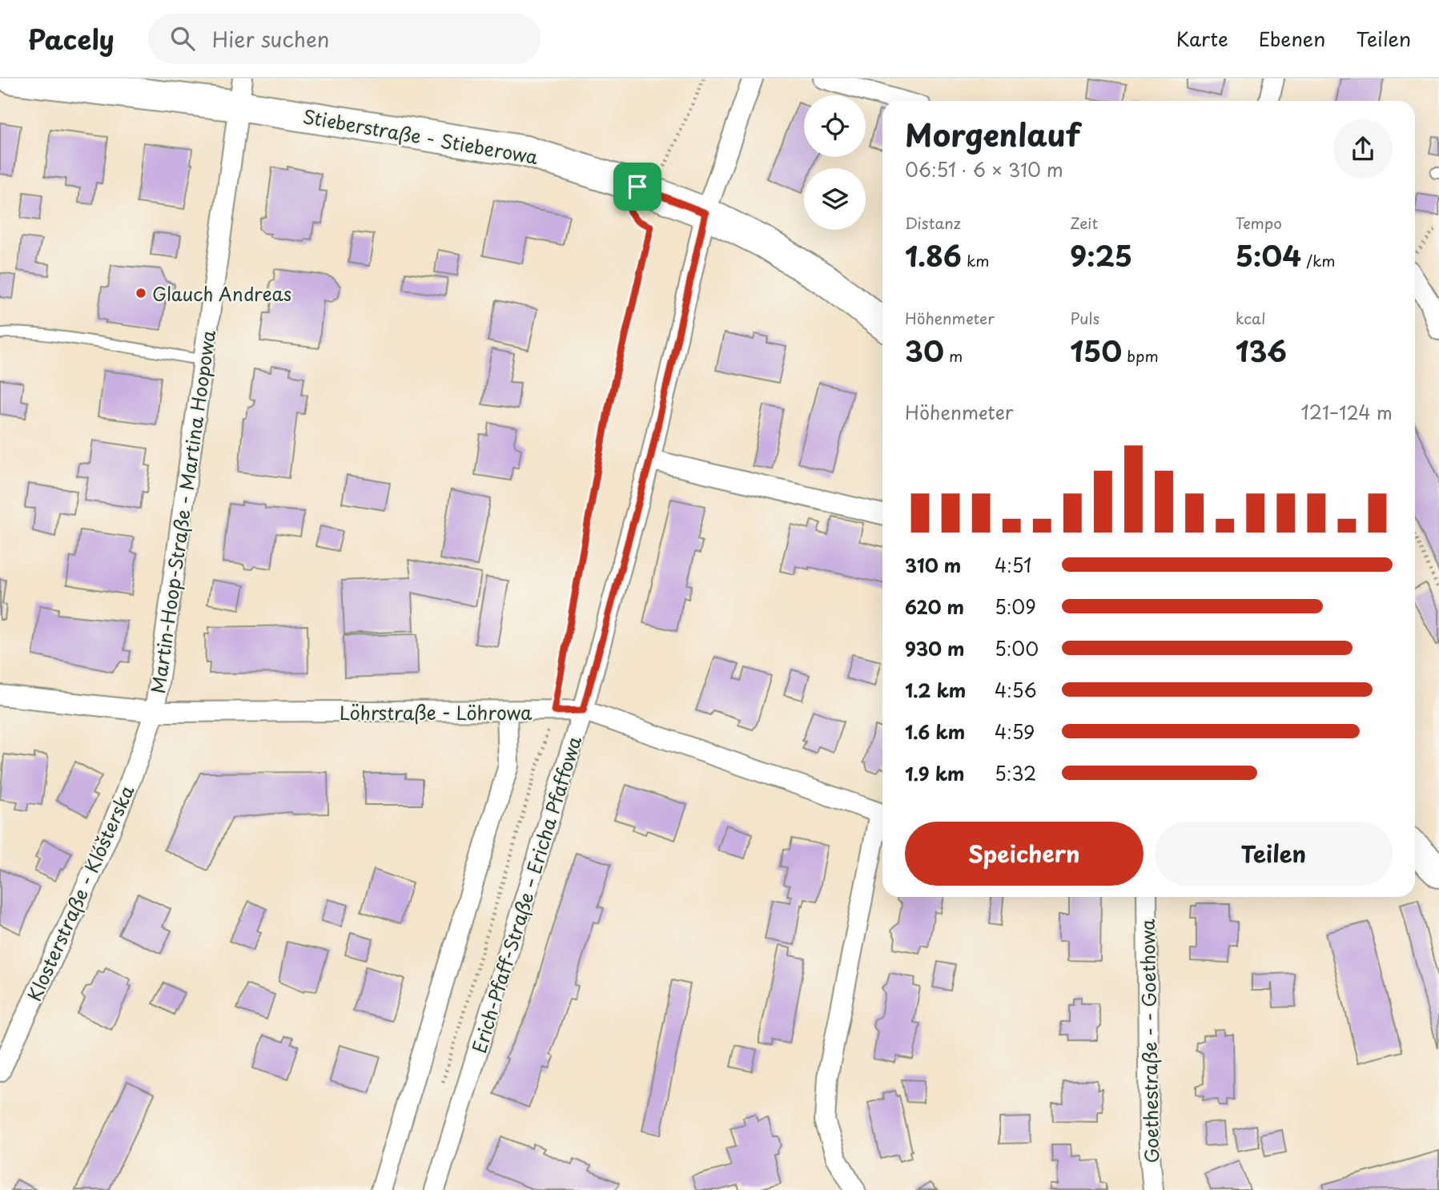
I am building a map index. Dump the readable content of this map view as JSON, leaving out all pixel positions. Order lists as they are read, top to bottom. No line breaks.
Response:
{"streets":{"main road":["Stieberstraße - Stieberowa"],"street":["Martin-Hoop-Straße - Martina Hoopowa","Löhrstraße - Löhrowa","Klosterstraße - Klóšterska","Erich-Pfaff-Straße – Ericha Pfaffowa","Goethestraße - - Goethowa"]},"crossings":[["Stieberstraße - Stieberowa","Martin-Hoop-Straße - Martina Hoopowa"],["Stieberstraße - Stieberowa","Erich-Pfaff-Straße – Ericha Pfaffowa"],["Martin-Hoop-Straße - Martina Hoopowa","Löhrstraße - Löhrowa"],["Martin-Hoop-Straße - Martina Hoopowa","Klosterstraße - Klóšterska"],["Löhrstraße - Löhrowa","Klosterstraße - Klóšterska"],["Löhrstraße - Löhrowa","Erich-Pfaff-Straße – Ericha Pfaffowa"]],"places":["Glauch Andreas"],"page":{"header":"Pacely","search":"Hier suchen","nav":["Karte","Ebenen","Teilen"],"heading":["Morgenlauf","06:51 · 6 × 310 m"],"stats":[["Distanz","1.86 km"],["Zeit","9:25"],["Tempo","5:04 /km"],["Höhenmeter","30 m"],["Puls","150 bpm"],["kcal","136"]],"chart":["Höhenmeter","121–124 m"],"list":[{"name":"310 m","note":"4:51"},{"name":"620 m","note":"5:09"},{"name":"930 m","note":"5:00"},{"name":"1.2 km","note":"4:56"},{"name":"1.6 km","note":"4:59"},{"name":"1.9 km","note":"5:32"}],"buttons":["Speichern","Teilen"]}}
